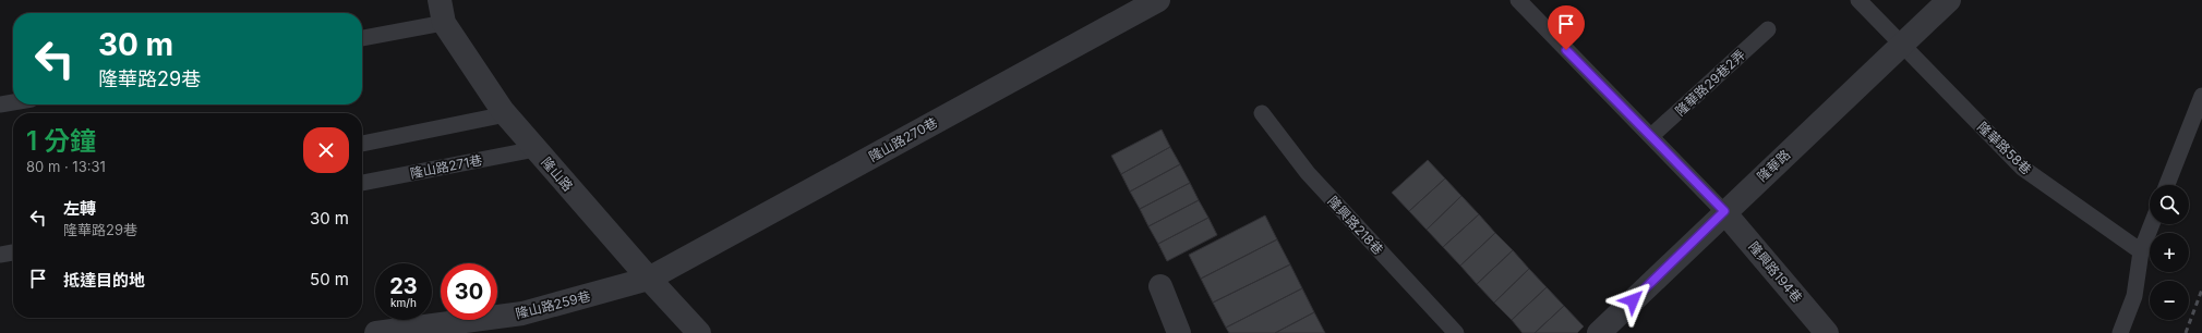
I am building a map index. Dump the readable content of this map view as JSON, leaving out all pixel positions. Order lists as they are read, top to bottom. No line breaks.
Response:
{"streets":{"street":["隆山路270巷","隆華路","隆山路","隆興路194巷","隆山路259巷"],"lane":["隆華路29巷2弄","隆華路58巷","隆山路271巷","隆興路218巷"]},"crossings":[["隆山路270巷","隆山路"],["隆山路270巷","隆山路259巷"],["隆華路58巷","隆華路"],["隆華路","隆興路194巷"],["隆山路271巷","隆山路"],["隆山路","隆山路259巷"]],"page":{"turn":["30 m","隆華路29巷"],"heading":["1 分鐘","80 m · 13:31"],"map_buttons":["+","−"],"list":[{"name":"左轉","note":"隆華路29巷","value":"30 m"},{"name":"抵達目的地","value":"50 m"}],"speed":"23 km/h","limit":"30"}}
